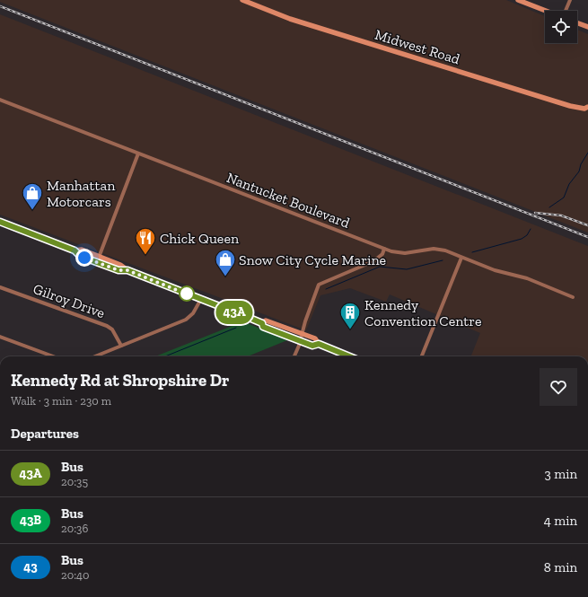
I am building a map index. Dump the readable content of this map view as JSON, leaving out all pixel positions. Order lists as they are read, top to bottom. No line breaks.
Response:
{"streets":{"main road":["Midwest Road"],"street":["Nantucket Boulevard","Gilroy Drive"]},"places":{"shop":["Manhattan Motorcars","Snow City Cycle Marine"],"restaurant":["Chick Queen"],"building":["Kennedy Convention Centre"]},"lines":["bus line 43A"],"page":{"on_map":"43A","heading":[["Kennedy Rd at Shropshire Dr","Walk · 3 min · 230 m"],"Departures"],"list":[{"mark":"43A","name":"Bus","note":"20:35","value":"3 min"},{"mark":"43B","name":"Bus","note":"20:36","value":"4 min"},{"mark":"43","name":"Bus","note":"20:40","value":"8 min"}]}}
